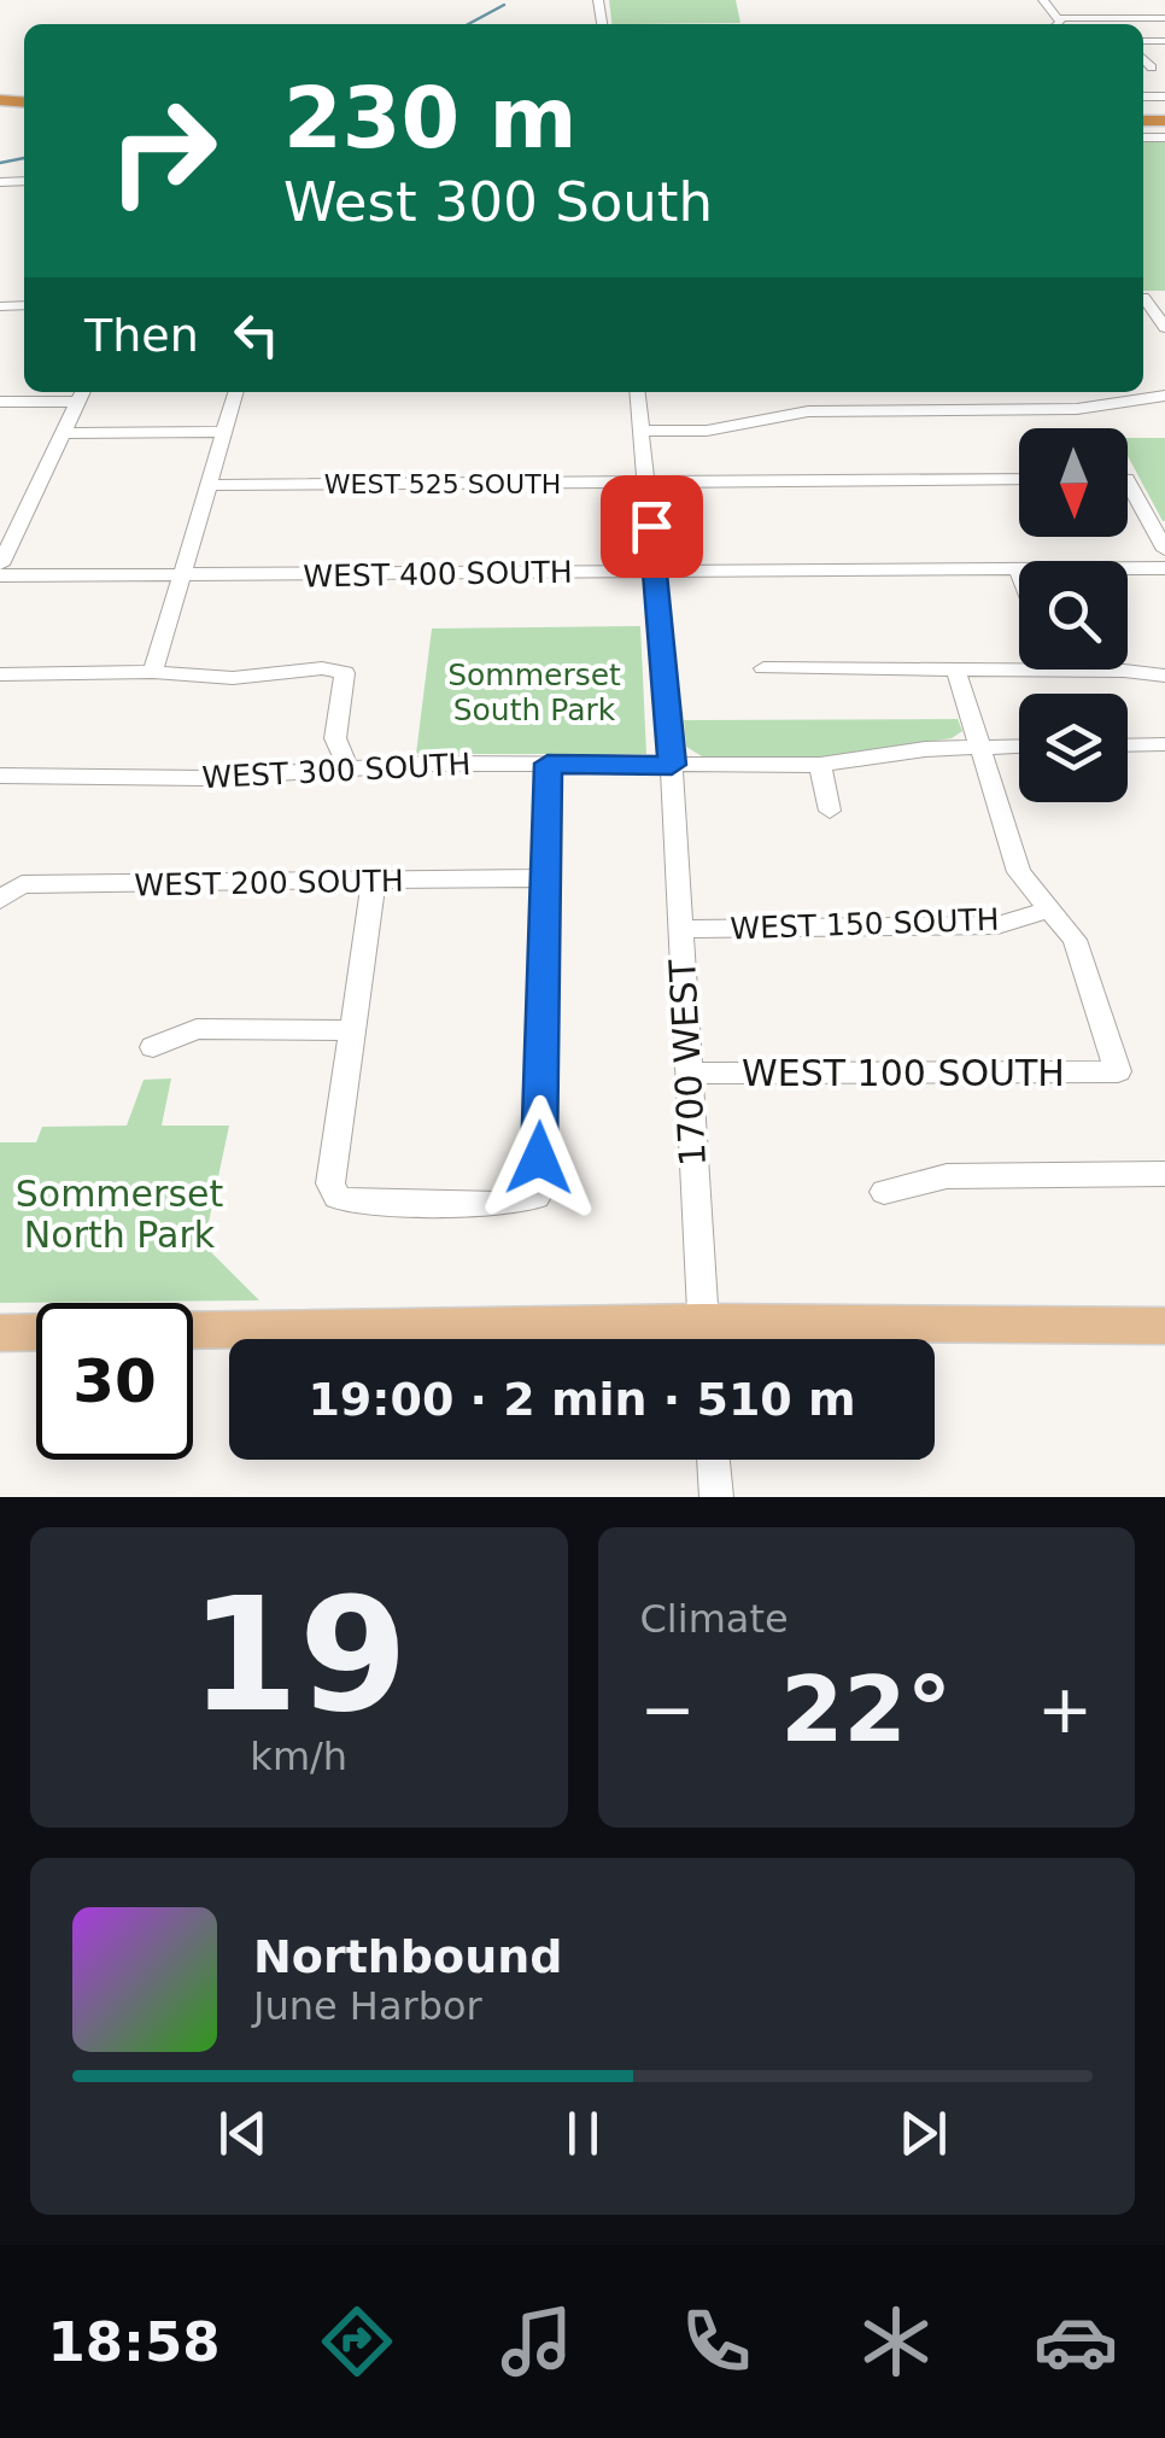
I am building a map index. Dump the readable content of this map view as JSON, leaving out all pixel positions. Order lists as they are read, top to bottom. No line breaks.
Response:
{"streets":{"street":["WEST 525 SOUTH","WEST 400 SOUTH","WEST 300 SOUTH","WEST 200 SOUTH","WEST 150 SOUTH","1700 WEST","WEST 100 SOUTH"]},"crossings":[["WEST 525 SOUTH","1700 WEST"],["WEST 400 SOUTH","1700 WEST"],["WEST 300 SOUTH","1700 WEST"],["WEST 150 SOUTH","1700 WEST"],["WEST 150 SOUTH","WEST 100 SOUTH"],["1700 WEST","WEST 100 SOUTH"]],"parks":["Sommerset South Park","Sommerset North Park"],"north":"bottom","page":{"turn":["230 m","West 300 South"],"then":"Then","limit":"30","trip":"19:00 · 2 min · 510 m","tile":[["19","km/h"],"Climate"],"heat":["−","22°","+"],"song":["Northbound","June Harbor"],"tabs":"18:58"}}
